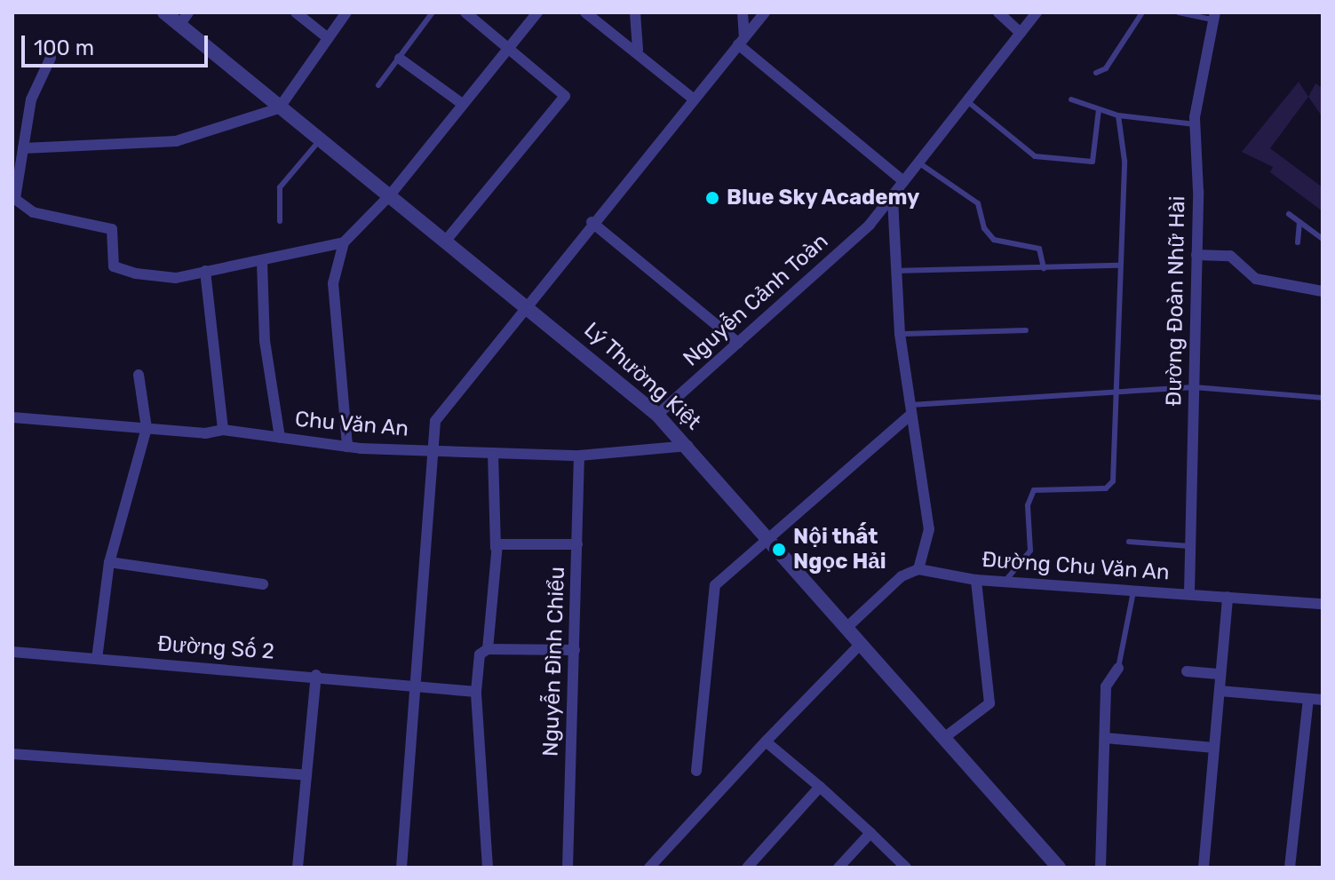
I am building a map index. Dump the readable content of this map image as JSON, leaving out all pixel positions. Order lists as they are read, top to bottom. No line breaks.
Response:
{"streets":{"street":["Nguyễn Cảnh Toàn","Đường Đoàn Nhữ Hài","Lý Thường Kiệt","Chu Văn An","Đường Chu Văn An","Đường Số 2","Nguyễn Đình Chiểu"]},"crossings":[["Nguyễn Cảnh Toàn","Lý Thường Kiệt"],["Đường Đoàn Nhữ Hài","Đường Chu Văn An"],["Lý Thường Kiệt","Chu Văn An"],["Chu Văn An","Nguyễn Đình Chiểu"]],"places":["Blue Sky Academy","Nội thất Ngọc Hải"],"scale_bar":"100 m"}
